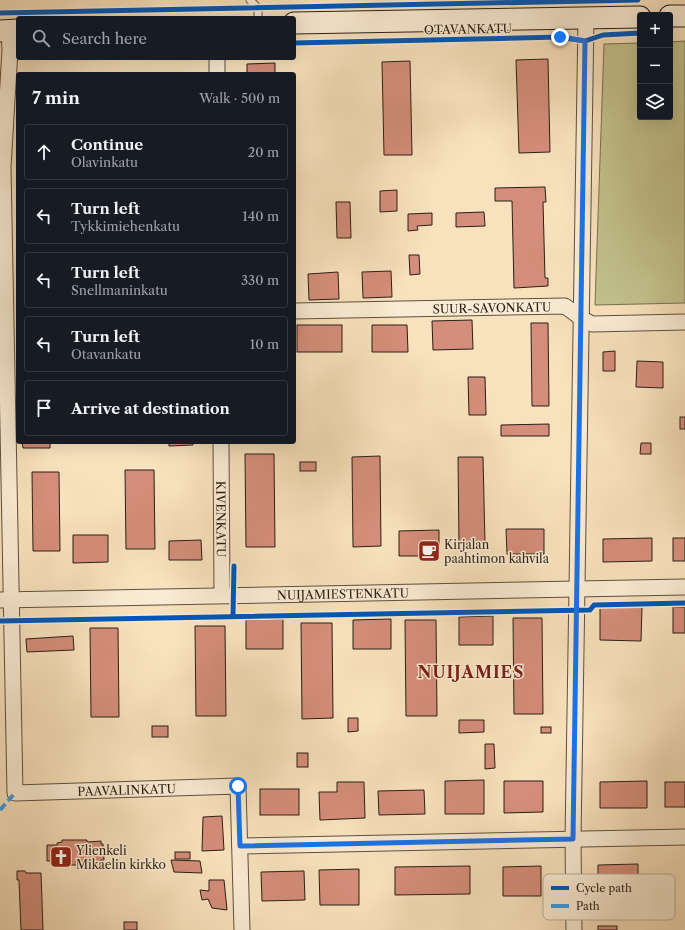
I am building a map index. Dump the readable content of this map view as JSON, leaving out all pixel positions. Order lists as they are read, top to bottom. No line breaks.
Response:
{"streets":{"main road":["OTAVANKATU"],"street":["SUUR-SAVONKATU","KIVENKATU","NUIJAMIESTENKATU","PAAVALINKATU"]},"crossings":[["KIVENKATU","NUIJAMIESTENKATU"],["NUIJAMIESTENKATU","PAAVALINKATU"]],"districts":["NUIJAMIES"],"places":{"cafe":["Kirjalan paahtimon kahvila"],"church":["Ylienkeli Mikaelin kirkko"]},"legend":["Cycle path","Path"],"page":{"map_buttons":["+","−"],"search":"Search here","heading":["7 min","Walk · 500 m"],"list":[["Continue","Olavinkatu","20 m"],["Turn left","Tykkimiehenkatu","140 m"],["Turn left","Snellmaninkatu","330 m"],["Turn left","Otavankatu","10 m"],"Arrive at destination"]}}
